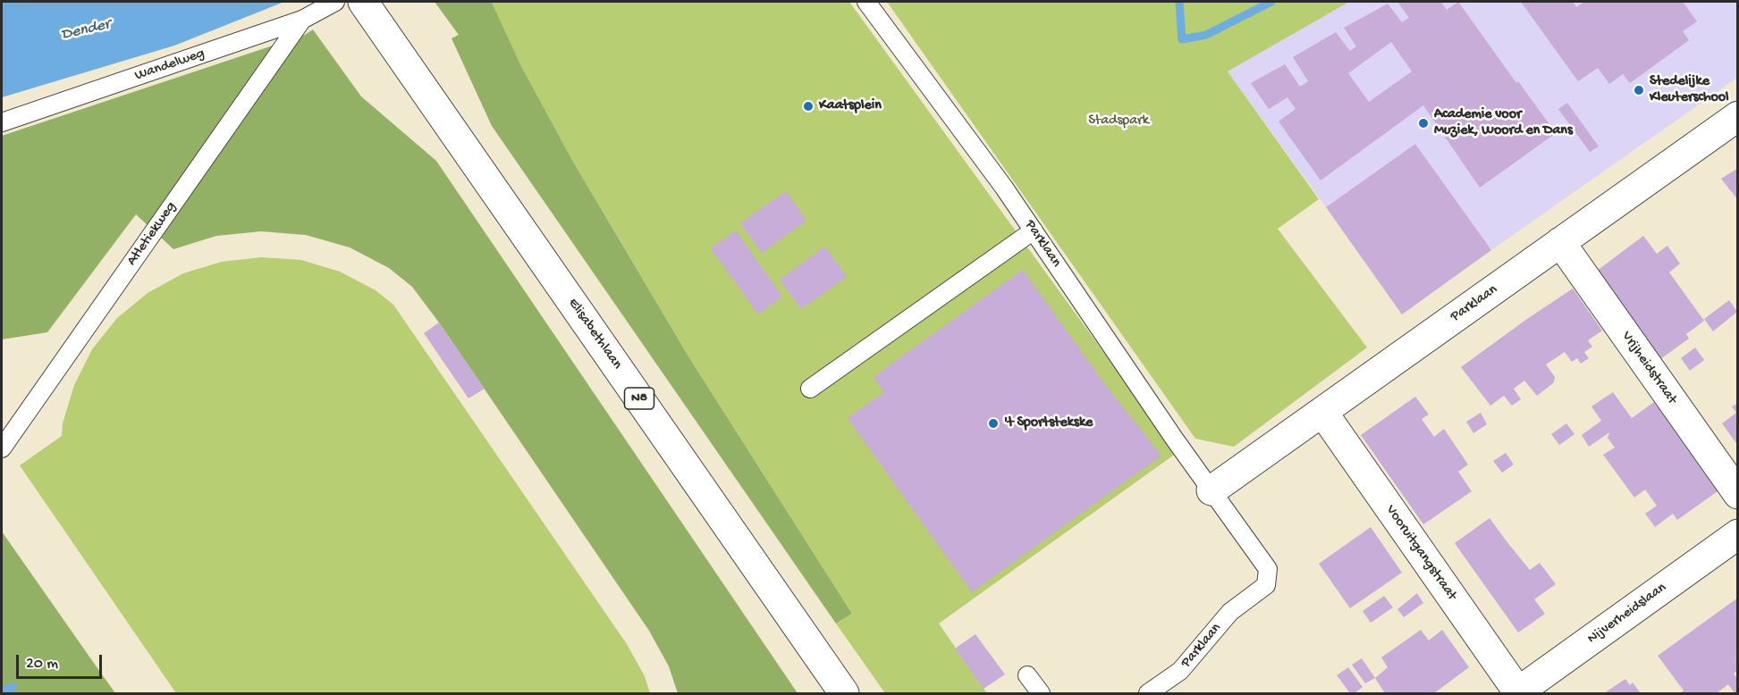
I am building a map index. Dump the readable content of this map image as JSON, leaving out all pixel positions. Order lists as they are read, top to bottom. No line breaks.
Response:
{"streets":{"street":["Parklaan","Elisabethlaan","Vrijheidstraat","N8","Vooruitgangstraat","Nijverheidslaan"],"lane":["Wandelweg","Atletiekweg"]},"crossings":[["Wandelweg","Atletiekweg"],["Parklaan","Vrijheidstraat"],["Parklaan","Vooruitgangstraat"],["Vooruitgangstraat","Nijverheidslaan"]],"water":["Dender"],"parks":["Stadspark"],"places":["Stedelijke Kleuterschool","Kaatsplein","Academie voor Muziek, Woord en Dans","'t Sportstekske"],"scale_bar":"20 m"}
